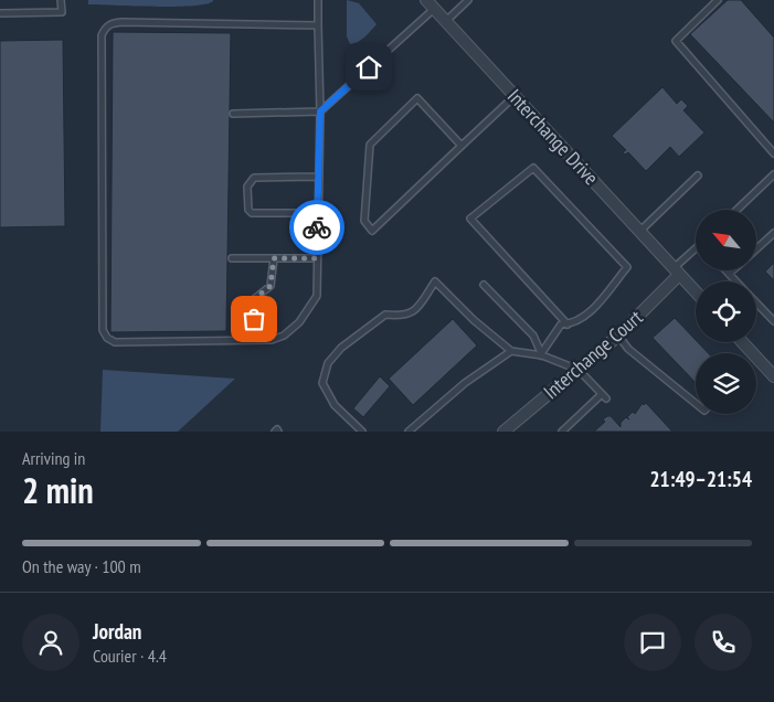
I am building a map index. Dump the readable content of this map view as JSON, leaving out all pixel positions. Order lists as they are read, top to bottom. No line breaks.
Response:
{"streets":{"street":["Interchange Drive","Interchange Court"]},"crossings":[["Interchange Drive","Interchange Court"]],"north":"top left","page":{"heading":["2 min","Arriving in","21:49–21:54"],"panel":["Jordan","Courier · 4.4"],"bar":"On the way · 100 m"}}
